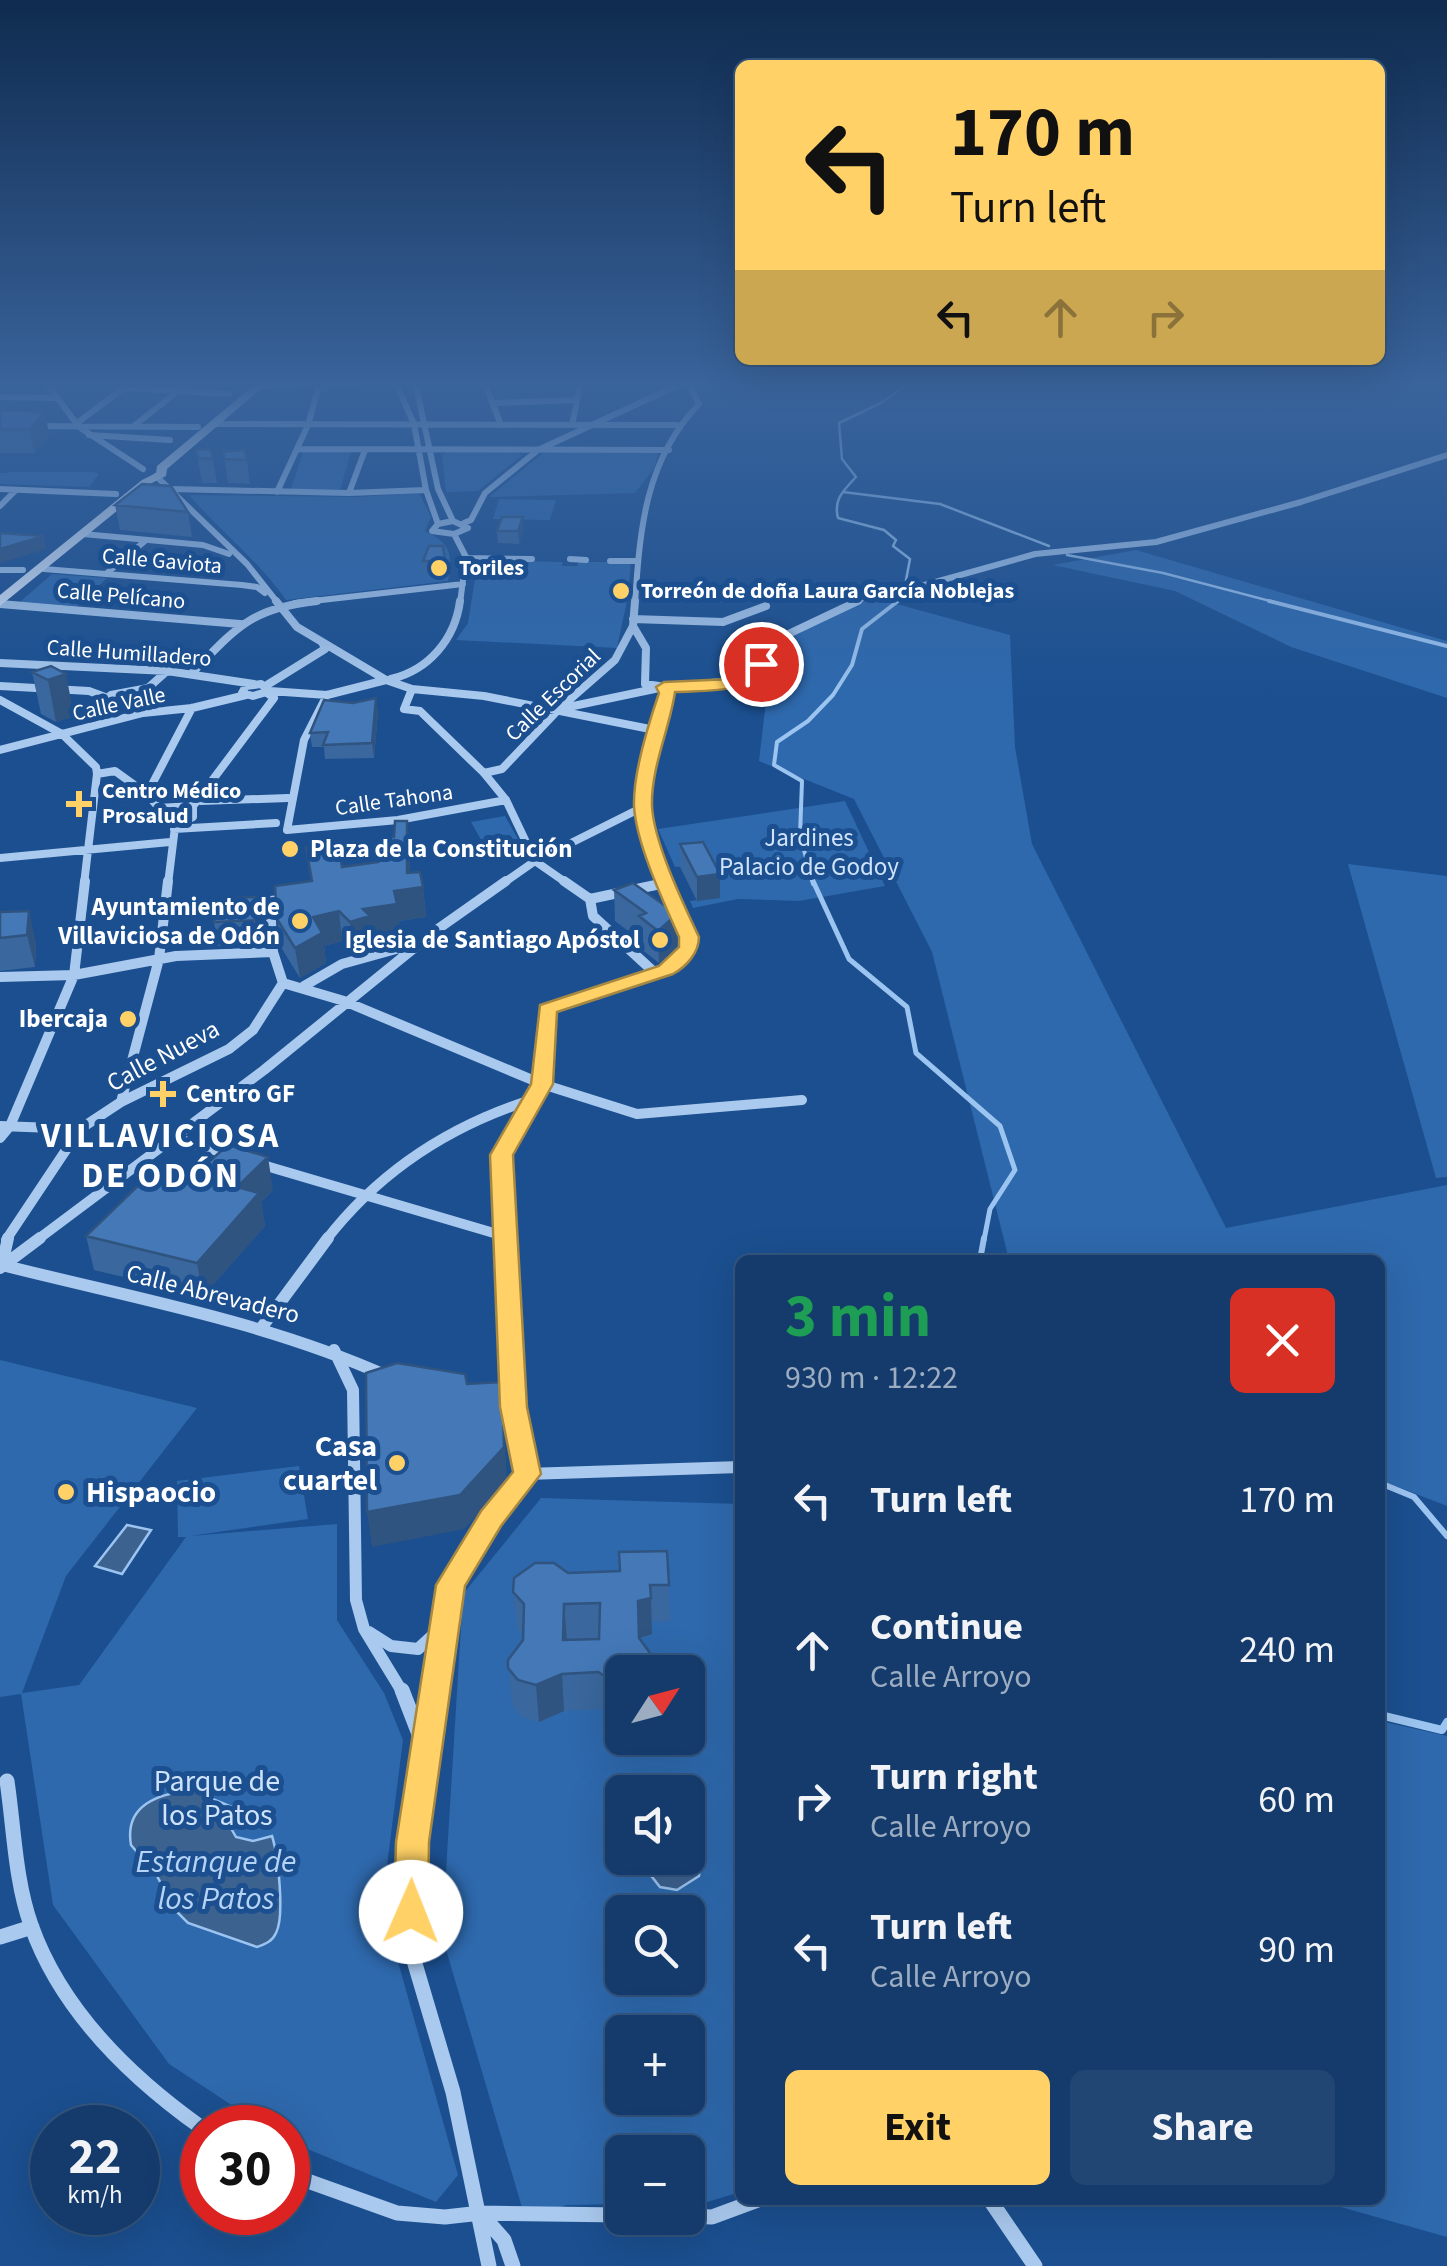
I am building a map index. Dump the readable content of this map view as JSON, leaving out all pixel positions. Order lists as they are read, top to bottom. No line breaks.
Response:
{"streets":{"street":["Calle Gaviota","Calle Pelícano","Calle Humilladero","Calle Escorial","Calle Valle","Calle Tahona","Calle Nueva","Calle Abrevadero"]},"crossings":[["Calle Humilladero","Calle Valle"],["Calle Nueva","Calle Abrevadero"]],"districts":["VILLAVICIOSA DE ODÓN"],"water":["Estanque de los Patos"],"parks":["Jardines Palacio de Godoy","Parque de los Patos"],"places":{"other":["Toriles","Torreón de doña Laura García Noblejas","Plaza de la Constitución","Ayuntamiento de Villaviciosa de Odón","Iglesia de Santiago Apóstol","Ibercaja","Casa cuartel","Hispaocio"],"health":["Centro Médico Prosalud","Centro GF"]},"north":"top right","page":{"turn":["170 m","Turn left"],"heading":["3 min","930 m · 12:22"],"list":[{"name":"Turn left","value":"170 m"},{"name":"Continue","note":"Calle Arroyo","value":"240 m"},{"name":"Turn right","note":"Calle Arroyo","value":"60 m"},{"name":"Turn left","note":"Calle Arroyo","value":"90 m"}],"map_buttons":["+","−"],"buttons":["Exit","Share"],"speed":"22 km/h","limit":"30"}}
